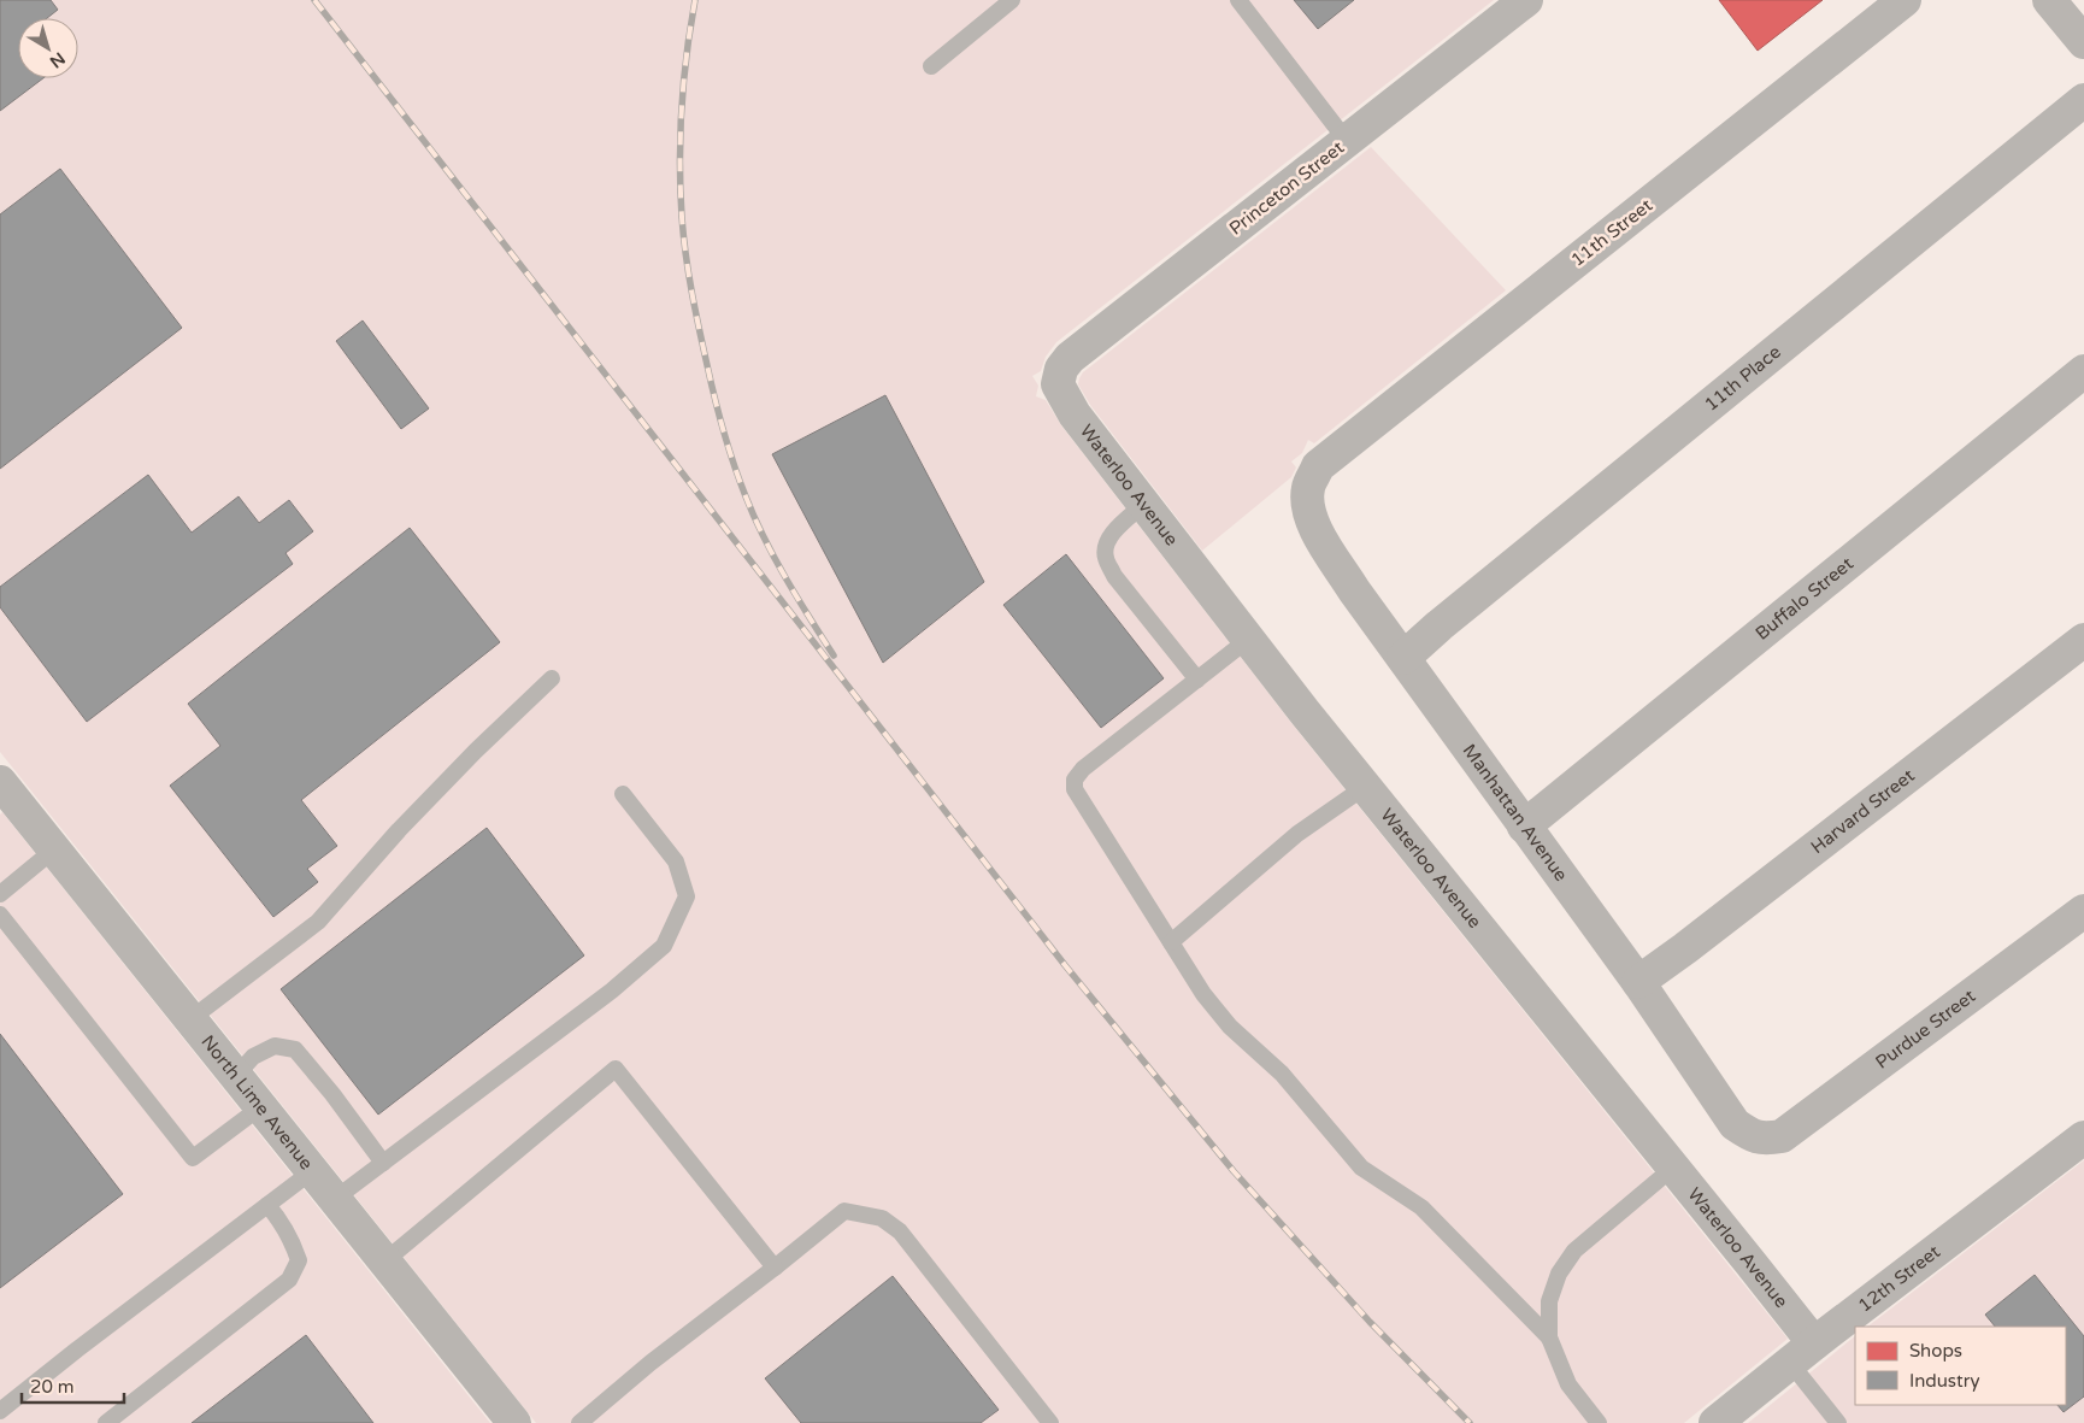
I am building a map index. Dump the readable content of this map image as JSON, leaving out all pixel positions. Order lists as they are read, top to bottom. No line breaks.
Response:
{"streets":{"street":["Princeton Street","11th Street","11th Place","Waterloo Avenue","Buffalo Street","Harvard Street","Manhattan Avenue","Purdue Street","North Lime Avenue","12th Street"]},"crossings":[["Princeton Street","Waterloo Avenue"],["11th Street","Manhattan Avenue"],["11th Place","Manhattan Avenue"],["Waterloo Avenue","12th Street"],["Buffalo Street","Manhattan Avenue"],["Harvard Street","Manhattan Avenue"],["Manhattan Avenue","Purdue Street"]],"legend":["Shops","Industry"],"scale_bar":"20 m","north":"bottom right"}
